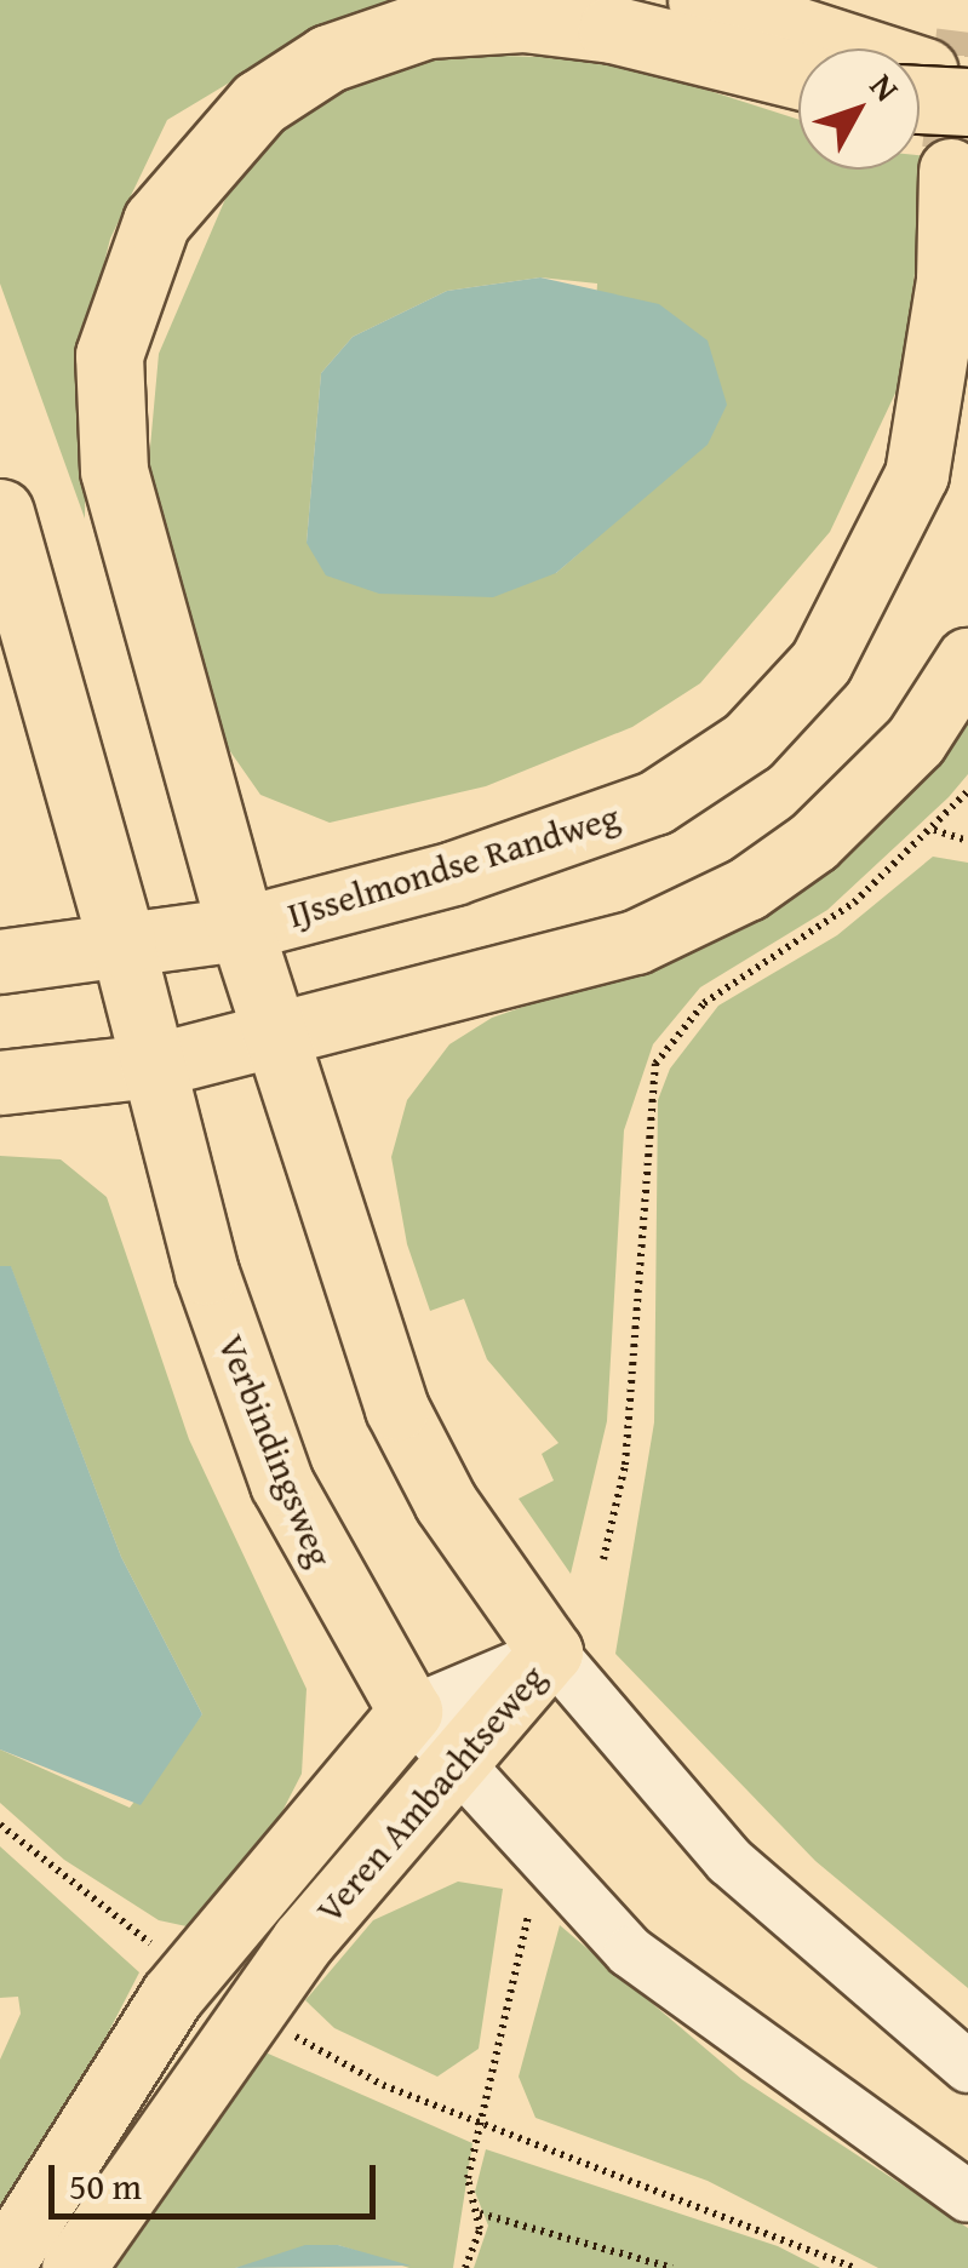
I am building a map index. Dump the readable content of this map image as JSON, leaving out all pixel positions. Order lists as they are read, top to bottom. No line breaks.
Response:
{"streets":{"main road":["IJsselmondse Randweg","Verbindingsweg","Veren Ambachtseweg"]},"crossings":[["IJsselmondse Randweg","Verbindingsweg"],["Verbindingsweg","Veren Ambachtseweg"]],"scale_bar":"50 m","north":"top right"}
